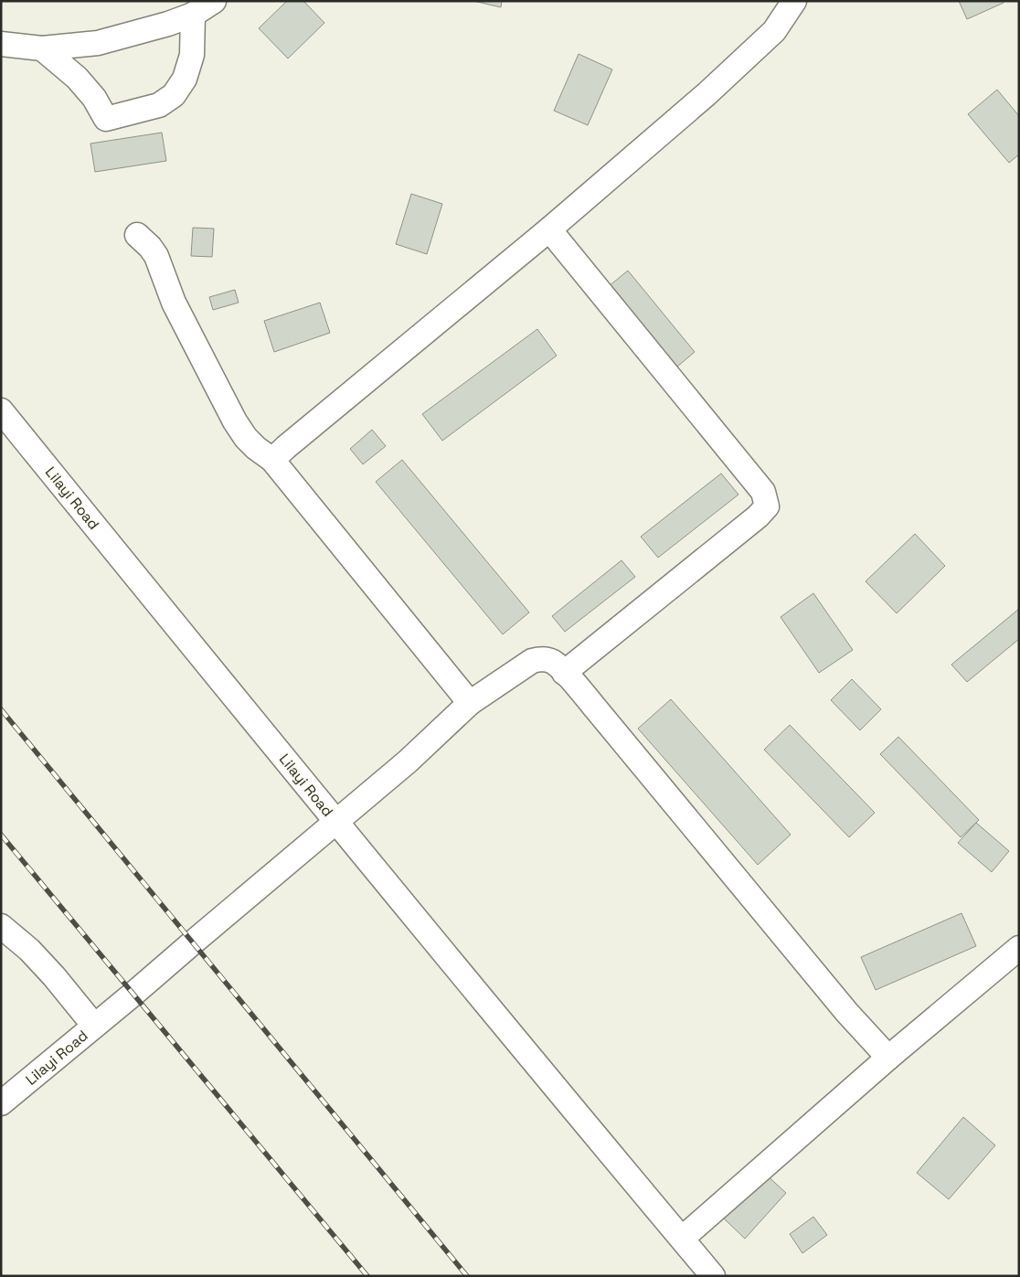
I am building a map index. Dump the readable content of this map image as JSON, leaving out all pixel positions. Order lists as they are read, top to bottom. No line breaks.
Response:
{"streets":{"street":["Lilayi Road"]}}
